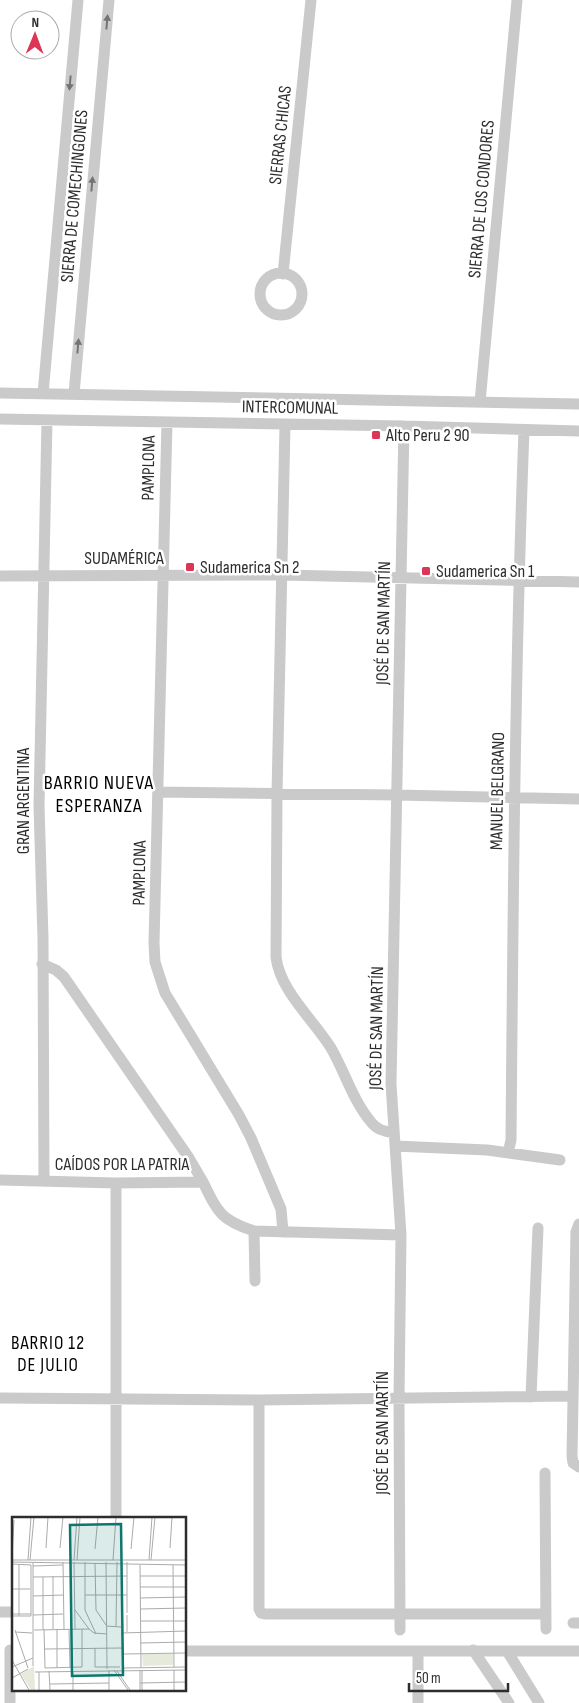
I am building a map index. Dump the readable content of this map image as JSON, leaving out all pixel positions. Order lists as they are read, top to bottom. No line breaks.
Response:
{"streets":{"street":["SIERRAS CHICAS","SIERRA DE COMECHINGONES","SIERRA DE LOS CONDORES","INTERCOMUNAL","PAMPLONA","SUDAMÉRICA","JOSÉ DE SAN MARTÍN","MANUEL BELGRANO","GRAN ARGENTINA","CAÍDOS POR LA PATRIA"]},"crossings":[["INTERCOMUNAL","PAMPLONA"],["INTERCOMUNAL","JOSÉ DE SAN MARTÍN"],["INTERCOMUNAL","MANUEL BELGRANO"],["INTERCOMUNAL","GRAN ARGENTINA"],["PAMPLONA","SUDAMÉRICA"],["PAMPLONA","CAÍDOS POR LA PATRIA"],["SUDAMÉRICA","JOSÉ DE SAN MARTÍN"],["SUDAMÉRICA","MANUEL BELGRANO"],["SUDAMÉRICA","GRAN ARGENTINA"],["JOSÉ DE SAN MARTÍN","CAÍDOS POR LA PATRIA"],["GRAN ARGENTINA","CAÍDOS POR LA PATRIA"]],"districts":["BARRIO NUEVA ESPERANZA","BARRIO 12 DE JULIO"],"places":{"transit":["Alto Peru 2 90","Sudamerica Sn 2","Sudamerica Sn 1"]},"scale_bar":"50 m","north":"top"}
